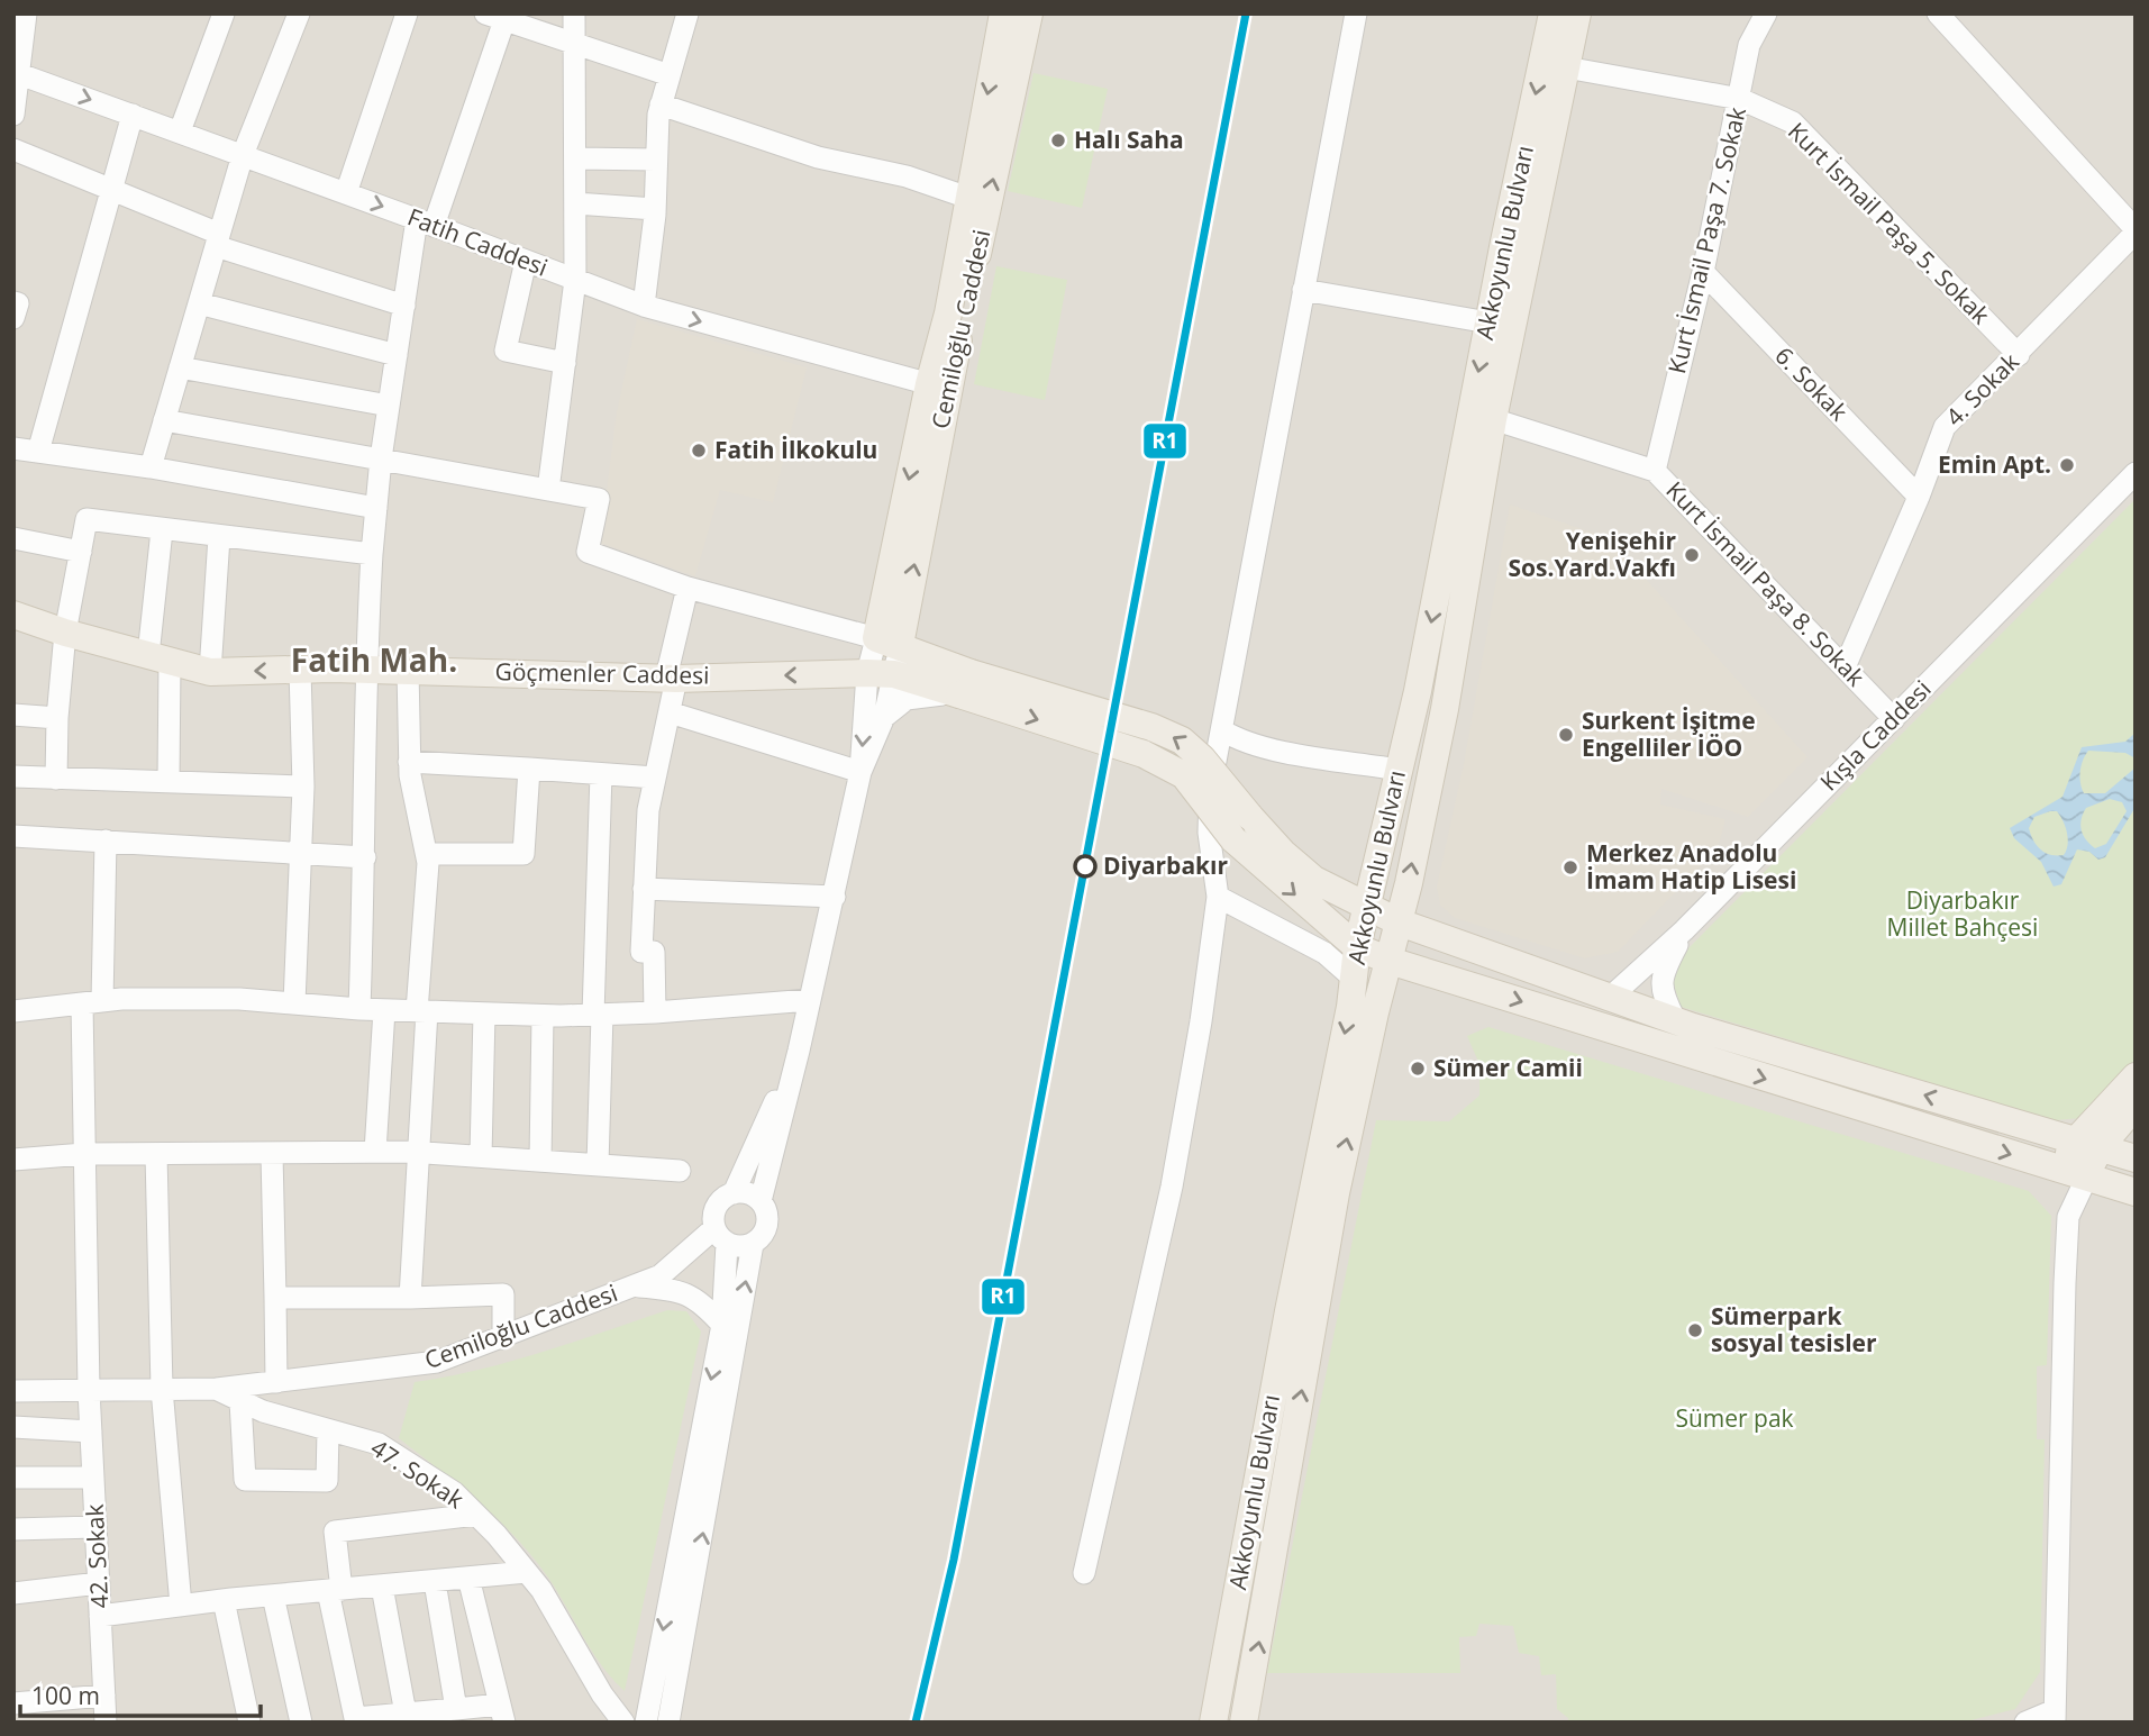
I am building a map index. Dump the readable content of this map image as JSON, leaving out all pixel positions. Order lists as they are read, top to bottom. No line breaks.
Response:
{"streets":{"main road":["Akkoyunlu Bulvarı","Cemiloğlu Caddesi","Göçmenler Caddesi"],"street":["Kurt İsmail Paşa 5. Sokak","Kurt İsmail Paşa 7. Sokak","Fatih Caddesi","6. Sokak","4. Sokak","Kurt İsmail Paşa 8. Sokak","Kışla Caddesi","47. Sokak","42. Sokak"]},"crossings":[["Kurt İsmail Paşa 5. Sokak","Kurt İsmail Paşa 7. Sokak"],["Kurt İsmail Paşa 5. Sokak","Akkoyunlu Bulvarı"],["Kurt İsmail Paşa 5. Sokak","4. Sokak"],["Kurt İsmail Paşa 7. Sokak","6. Sokak"],["Kurt İsmail Paşa 7. Sokak","Kurt İsmail Paşa 8. Sokak"],["Fatih Caddesi","Cemiloğlu Caddesi"],["Akkoyunlu Bulvarı","Kurt İsmail Paşa 8. Sokak"],["Cemiloğlu Caddesi","47. Sokak"],["Cemiloğlu Caddesi","42. Sokak"],["6. Sokak","4. Sokak"],["4. Sokak","Kurt İsmail Paşa 8. Sokak"],["Kurt İsmail Paşa 8. Sokak","Kışla Caddesi"]],"districts":["Fatih Mah."],"parks":["Diyarbakır Millet Bahçesi","Sümer pak"],"places":["Halı Saha","Fatih İlkokulu","Emin Apt.","Yenişehir Sos.Yard.Vakfı","Surkent İşitme Engelliler İÖO","Diyarbakır","Merkez Anadolu İmam Hatip Lisesi","Sümer Camii","Sümerpark sosyal tesisler"],"lines":["transit line R1"],"scale_bar":"100 m"}
